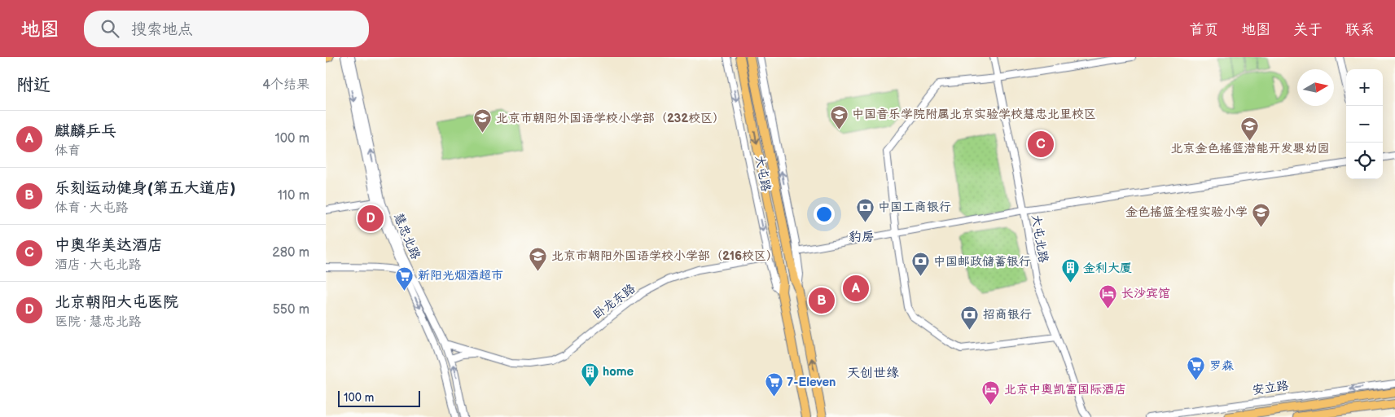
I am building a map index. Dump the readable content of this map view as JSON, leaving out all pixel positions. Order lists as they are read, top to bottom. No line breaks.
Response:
{"streets":{"main road":["大屯路","安立路"],"street":["慧忠北路","大屯北路","卧龙东路"]},"crossings":[["大屯路","卧龙东路"],["慧忠北路","卧龙东路"]],"one_way":["安立路"],"districts":["豹房","天创世缘"],"places":{"school or university":["中国音乐学院附属北京实验学校慧忠北里校区","北京市朝阳外国语学校小学部（232校区）","北京金色摇篮潜能开发婴幼园","金色摇篮全程实验小学","北京市朝阳外国语学校小学部（216校区）"],"bank":["中国工商银行","中国邮政储蓄银行","招商银行"],"building":["金利大厦","home"],"supermarket":["新阳光烟酒超市","罗森","7-Eleven"],"hotel":["长沙宾馆","北京中奥凯富国际酒店"]},"scale_bar":"100 m","north":"right","page":{"header":"地图","search":"搜索地点","nav":["首页","地图","关于","联系"],"heading":["附近","4个结果"],"map_buttons":["+","−"],"list":[{"mark":"A","name":"麒麟乒乓","note":"体育","value":"100 m"},{"mark":"B","name":"乐刻运动健身(第五大道店)","note":"体育 · 大屯路","value":"110 m"},{"mark":"C","name":"中奥华美达酒店","note":"酒店 · 大屯北路","value":"280 m"},{"mark":"D","name":"北京朝阳大屯医院","note":"医院 · 慧忠北路","value":"550 m"}],"pins":["C","D","A","B"],"scale":"100 m"}}
